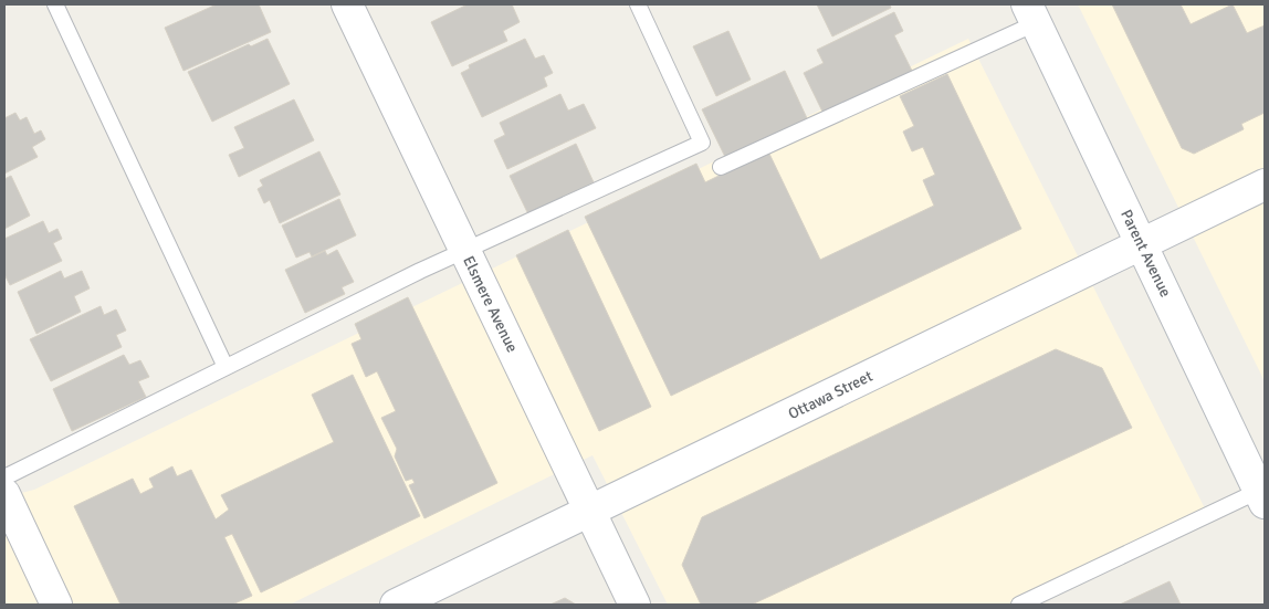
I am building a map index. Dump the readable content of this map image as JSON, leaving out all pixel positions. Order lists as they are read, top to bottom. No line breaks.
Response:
{"streets":{"street":["Parent Avenue","Elsmere Avenue","Ottawa Street"]},"crossings":[["Parent Avenue","Ottawa Street"],["Elsmere Avenue","Ottawa Street"]]}
